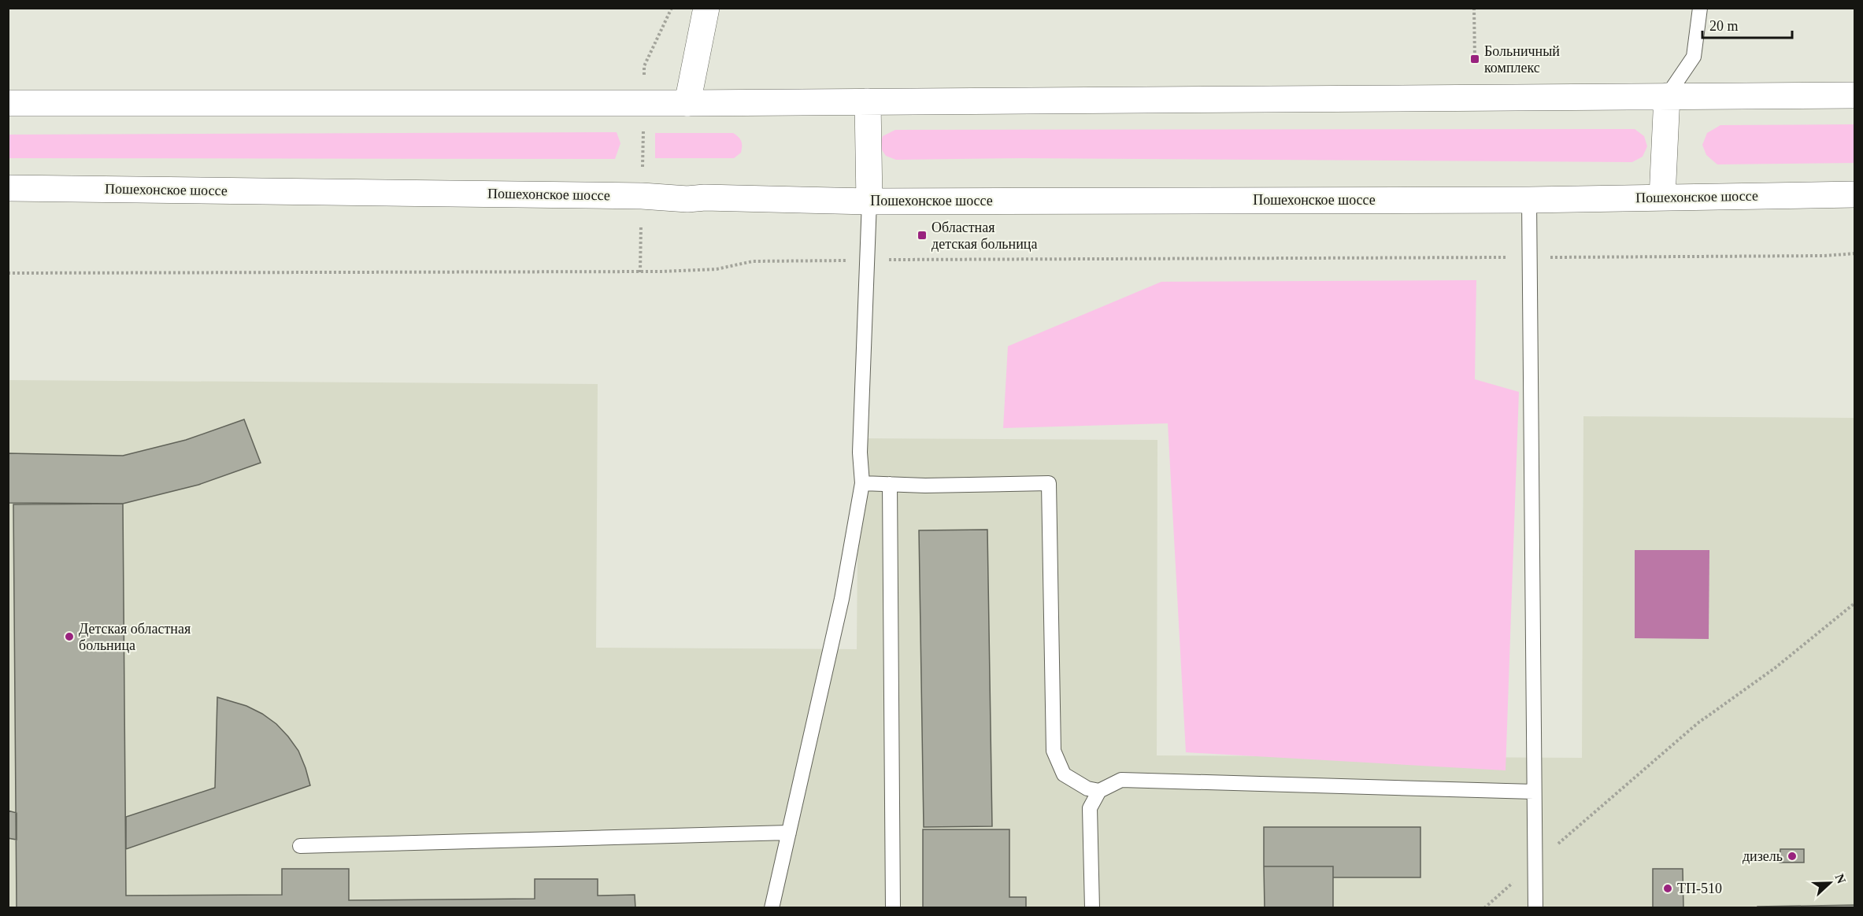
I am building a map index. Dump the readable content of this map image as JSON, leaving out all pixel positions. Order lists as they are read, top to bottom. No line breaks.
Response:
{"streets":{"main road":["Пошехонское шоссе"]},"places":{"transit":["Больничный комплекс","Областная детская больница"],"other":["Детская областная больница","дизель","ТП-510"]},"scale_bar":"20 m","north":"right"}
